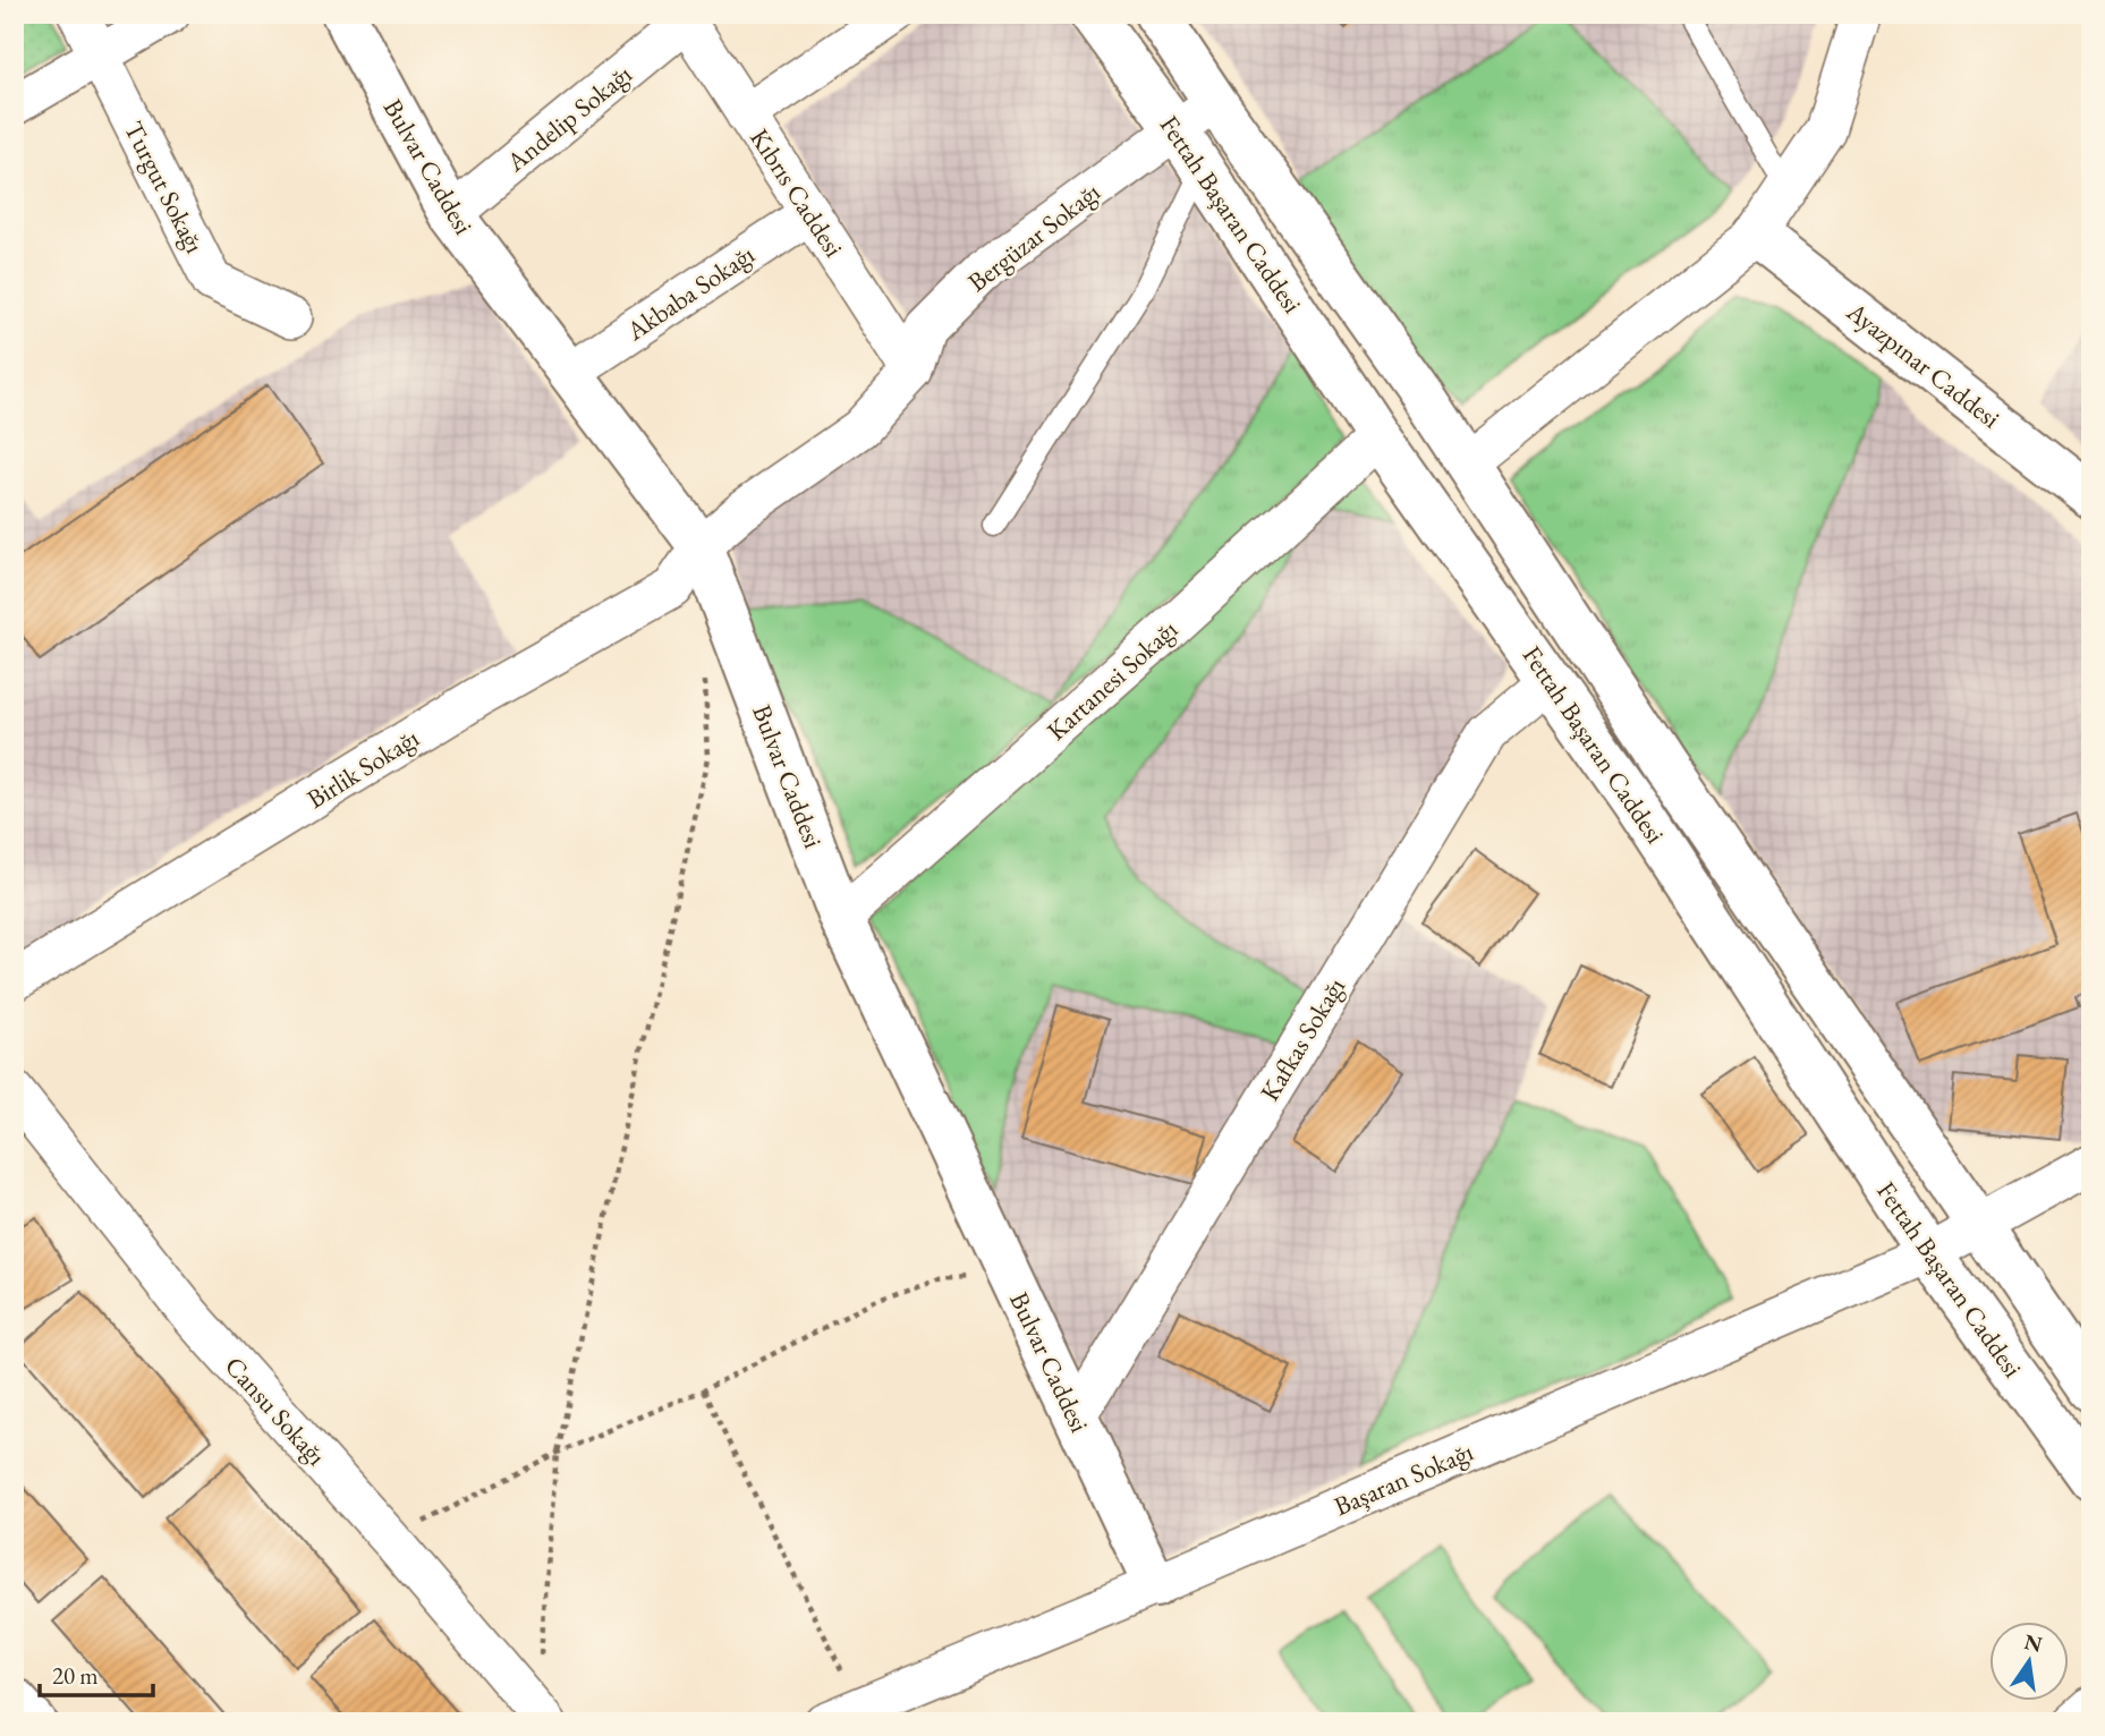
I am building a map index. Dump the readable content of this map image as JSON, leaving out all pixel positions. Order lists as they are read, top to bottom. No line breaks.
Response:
{"streets":{"main road":["Bulvar Caddesi","Fettah Başaran Caddesi","Ayazpınar Caddesi"],"street":["Andelip Sokağı","Turgut Sokağı","Kıbrıs Caddesi","Bergüzar Sokağı","Akbaba Sokağı","Kartanesi Sokağı","Birlik Sokağı","Kafkas Sokağı","Cansu Sokağı","Başaran Sokağı"]},"crossings":[["Andelip Sokağı","Bulvar Caddesi"],["Andelip Sokağı","Kıbrıs Caddesi"],["Bulvar Caddesi","Bergüzar Sokağı"],["Bulvar Caddesi","Akbaba Sokağı"],["Bulvar Caddesi","Kartanesi Sokağı"],["Bulvar Caddesi","Birlik Sokağı"],["Bulvar Caddesi","Kafkas Sokağı"],["Bulvar Caddesi","Başaran Sokağı"],["Kıbrıs Caddesi","Bergüzar Sokağı"],["Kıbrıs Caddesi","Akbaba Sokağı"],["Fettah Başaran Caddesi","Bergüzar Sokağı"],["Fettah Başaran Caddesi","Kartanesi Sokağı"],["Fettah Başaran Caddesi","Kafkas Sokağı"],["Fettah Başaran Caddesi","Başaran Sokağı"],["Bergüzar Sokağı","Birlik Sokağı"]],"scale_bar":"20 m","north":"top"}
